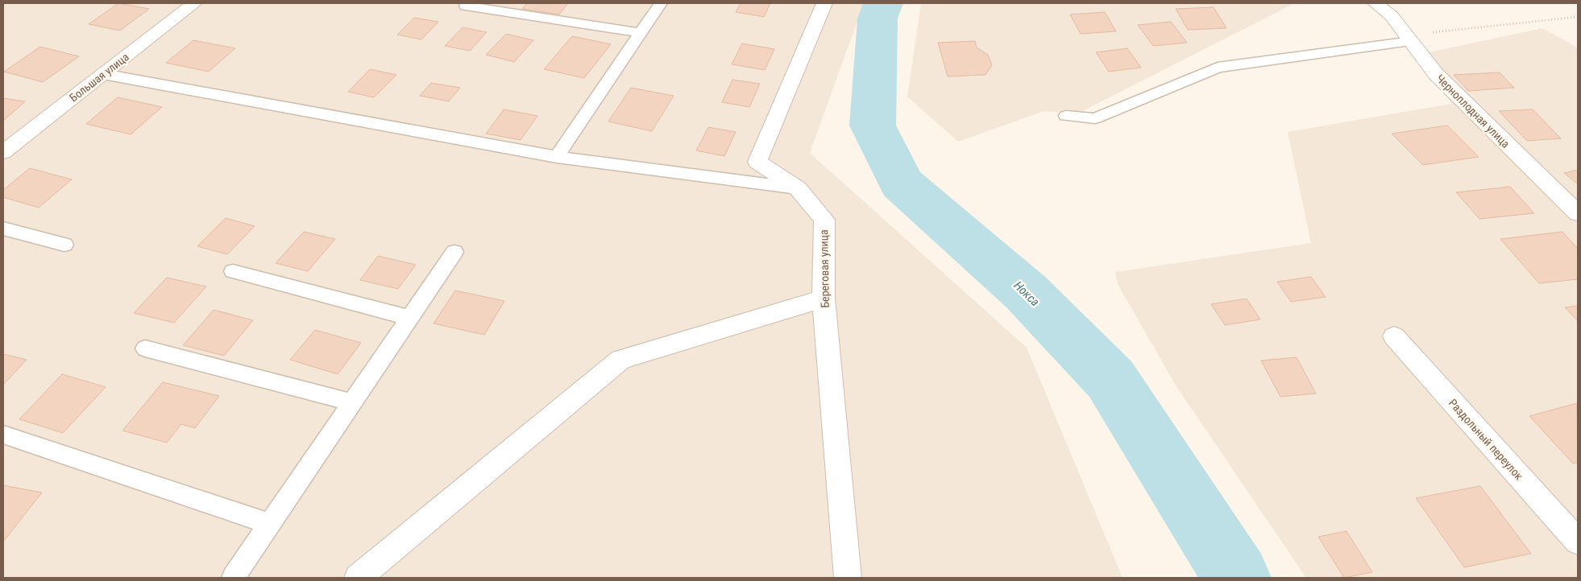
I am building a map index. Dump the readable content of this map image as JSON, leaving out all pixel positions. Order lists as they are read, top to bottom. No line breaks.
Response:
{"streets":{"street":["Большая улица","Черноплодная улица","Береговая улица","Раздольный переулок"]},"water":["Нокса"]}
